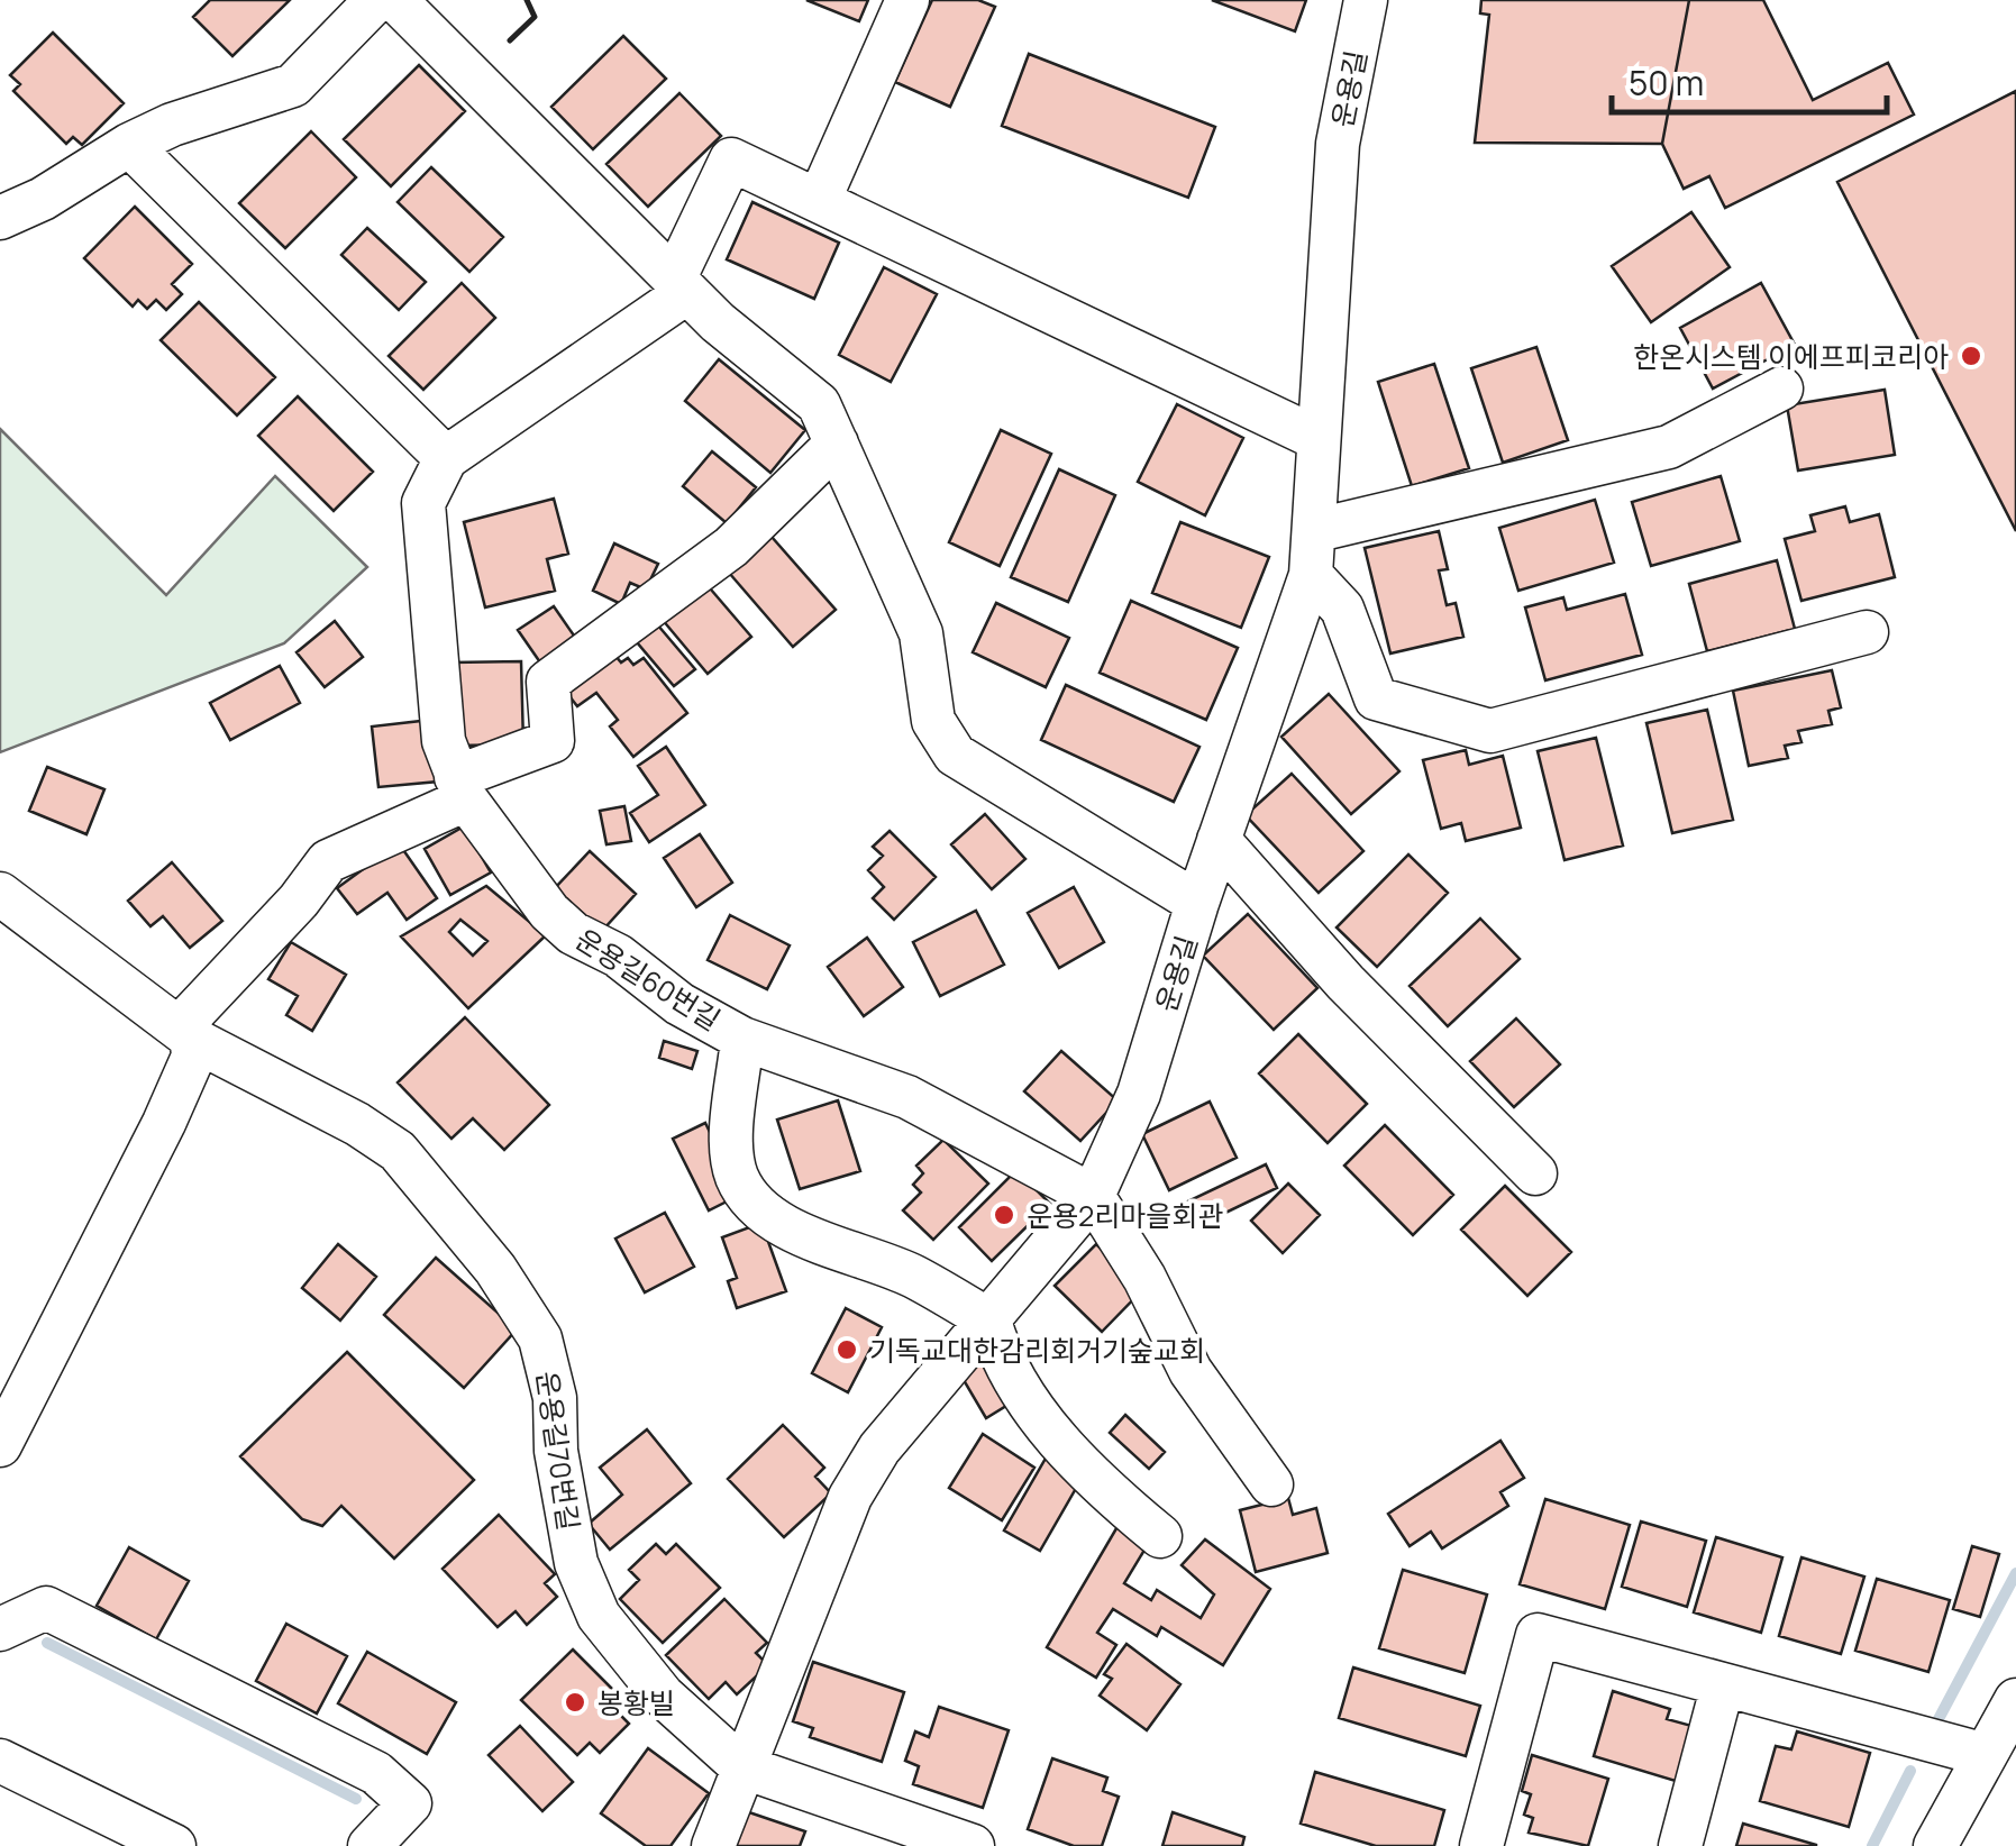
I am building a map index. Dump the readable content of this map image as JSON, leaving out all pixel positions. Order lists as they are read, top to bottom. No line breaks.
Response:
{"streets":{"street":["운용길","운용길60번길","운용길70번길"]},"crossings":[["운용길","운용길60번길"],["운용길","운용길70번길"]],"places":["한온시스템 이에프피코리아","운용2리마을회관","기독교대한감리회거기숲교회","봉황빌"],"scale_bar":"50 m"}
